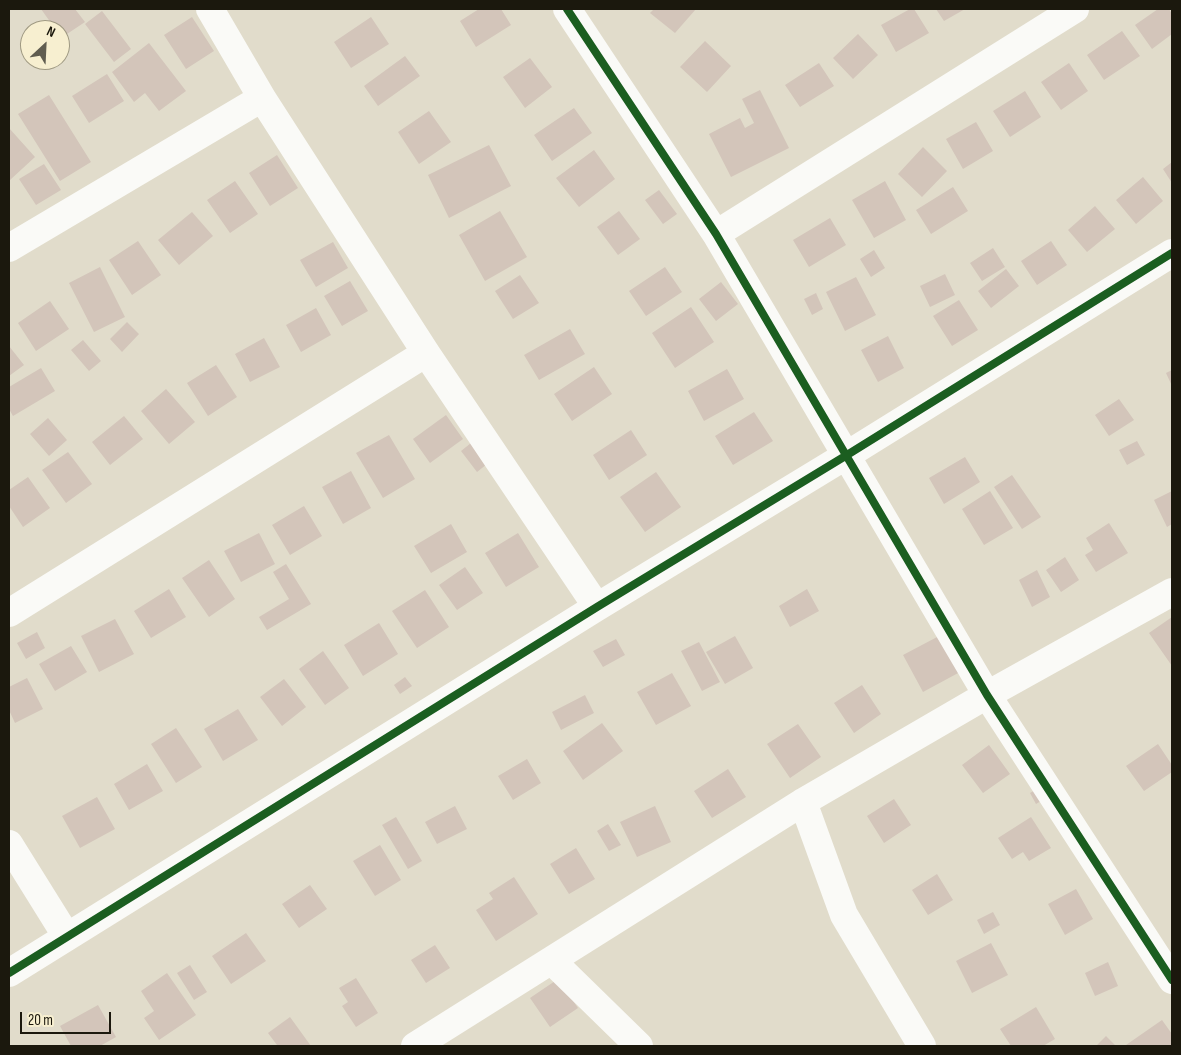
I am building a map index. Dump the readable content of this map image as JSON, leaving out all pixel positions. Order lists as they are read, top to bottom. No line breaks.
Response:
{"scale_bar":"20 m","north":"top right"}
